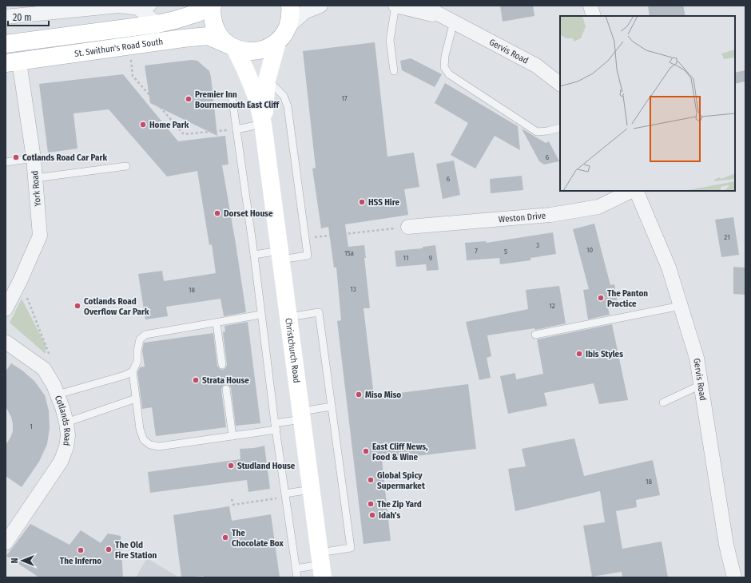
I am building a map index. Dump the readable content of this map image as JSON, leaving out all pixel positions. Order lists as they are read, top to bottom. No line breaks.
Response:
{"streets":{"main road":["St. Swithun's Road South","Christchurch Road"],"street":["Gervis Road","York Road","Weston Drive","Cotlands Road"]},"crossings":[["St. Swithun's Road South","York Road"],["St. Swithun's Road South","Christchurch Road"]],"places":["Premier Inn Bournemouth East Cliff","Home Park","Cotlands Road Car Park","HSS Hire","Dorset House","The Panton Practice","Cotlands Road Overflow Car Park","Ibis Styles","Strata House","Miso Miso","East Cliff News, Food & Wine","Studland House","Global Spicy Supermarket","The Zip Yard","Idah's","The Chocolate Box","The Old Fire Station","The Inferno"],"house_numbers":["17","6","6","21","3","10","7","5","15a","11","9","13","18","12","1","18"],"scale_bar":"20 m","north":"left"}
